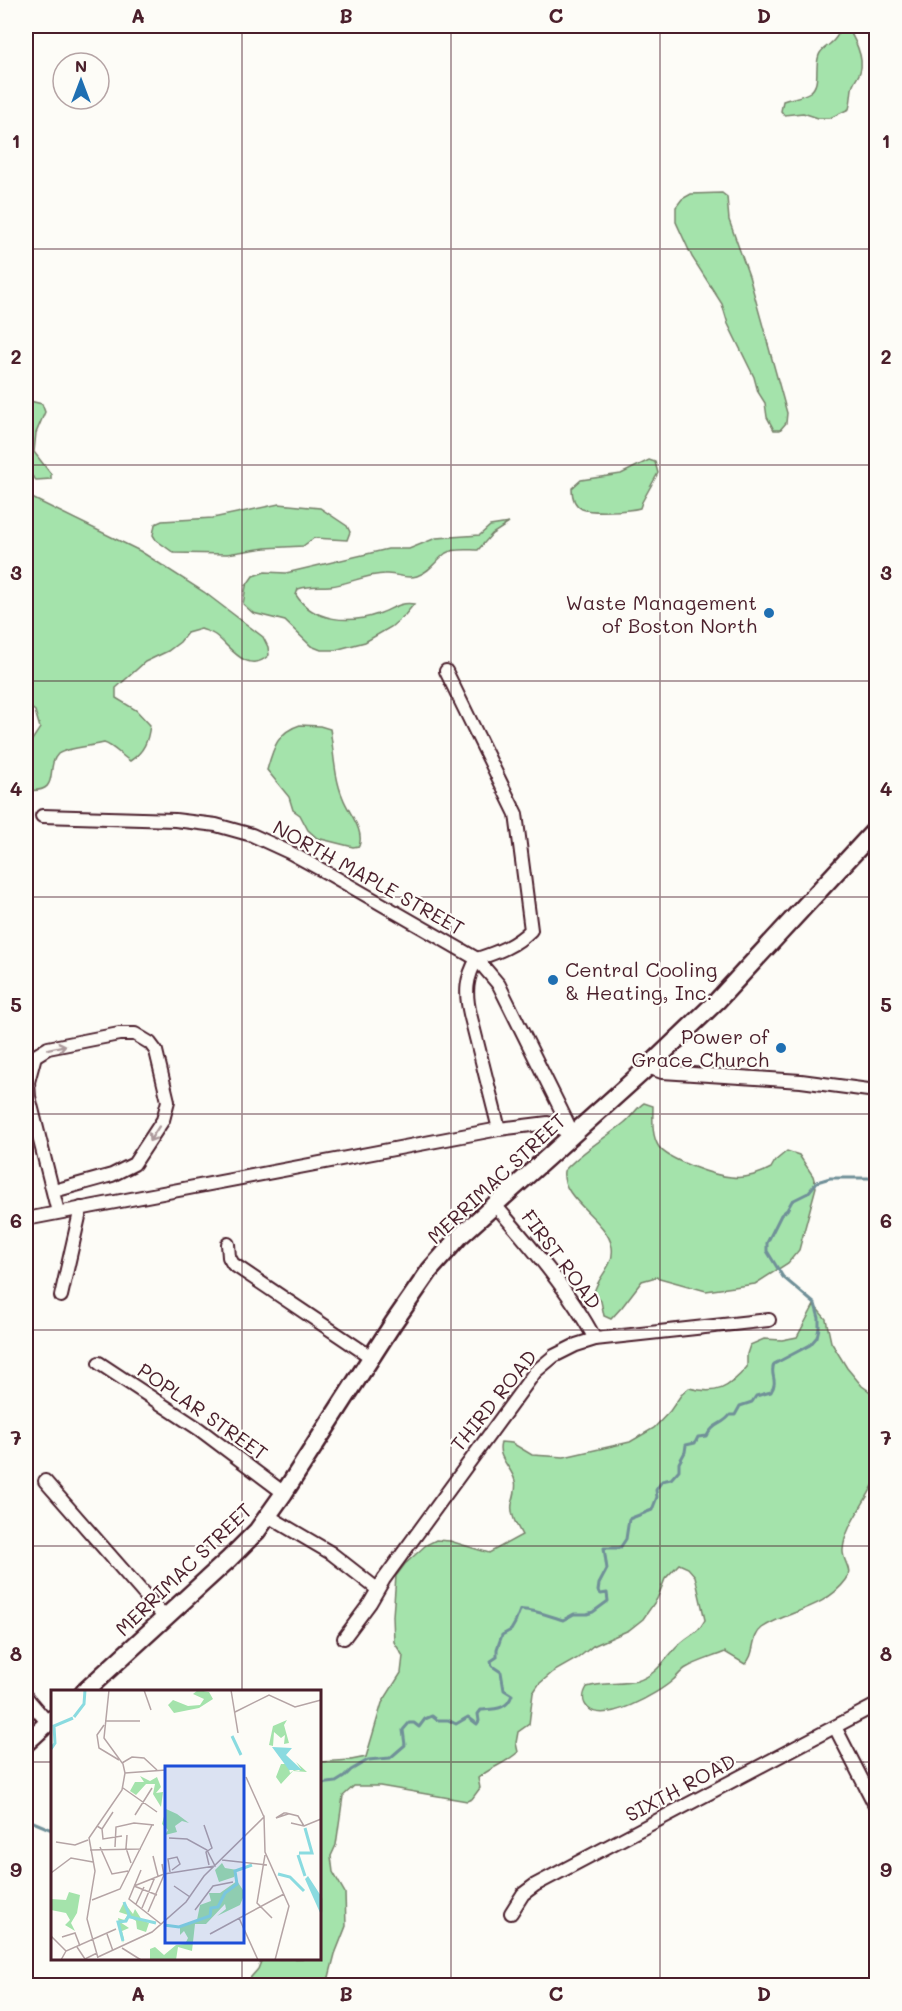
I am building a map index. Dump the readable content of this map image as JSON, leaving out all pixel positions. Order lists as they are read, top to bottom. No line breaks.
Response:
{"streets":{"main road":["MERRIMAC STREET"],"street":["NORTH MAPLE STREET","FIRST ROAD","THIRD ROAD","POPLAR STREET","SIXTH ROAD"]},"crossings":[["NORTH MAPLE STREET","MERRIMAC STREET"],["MERRIMAC STREET","FIRST ROAD"],["MERRIMAC STREET","POPLAR STREET"],["FIRST ROAD","THIRD ROAD"]],"places":["Waste Management of Boston North","Central Cooling & Heating, Inc.","Power of Grace Church"],"north":"top","grid":{"columns":["A","B","C","D"],"rows":["1","2","3","4","5","6","7","8","9"]}}
